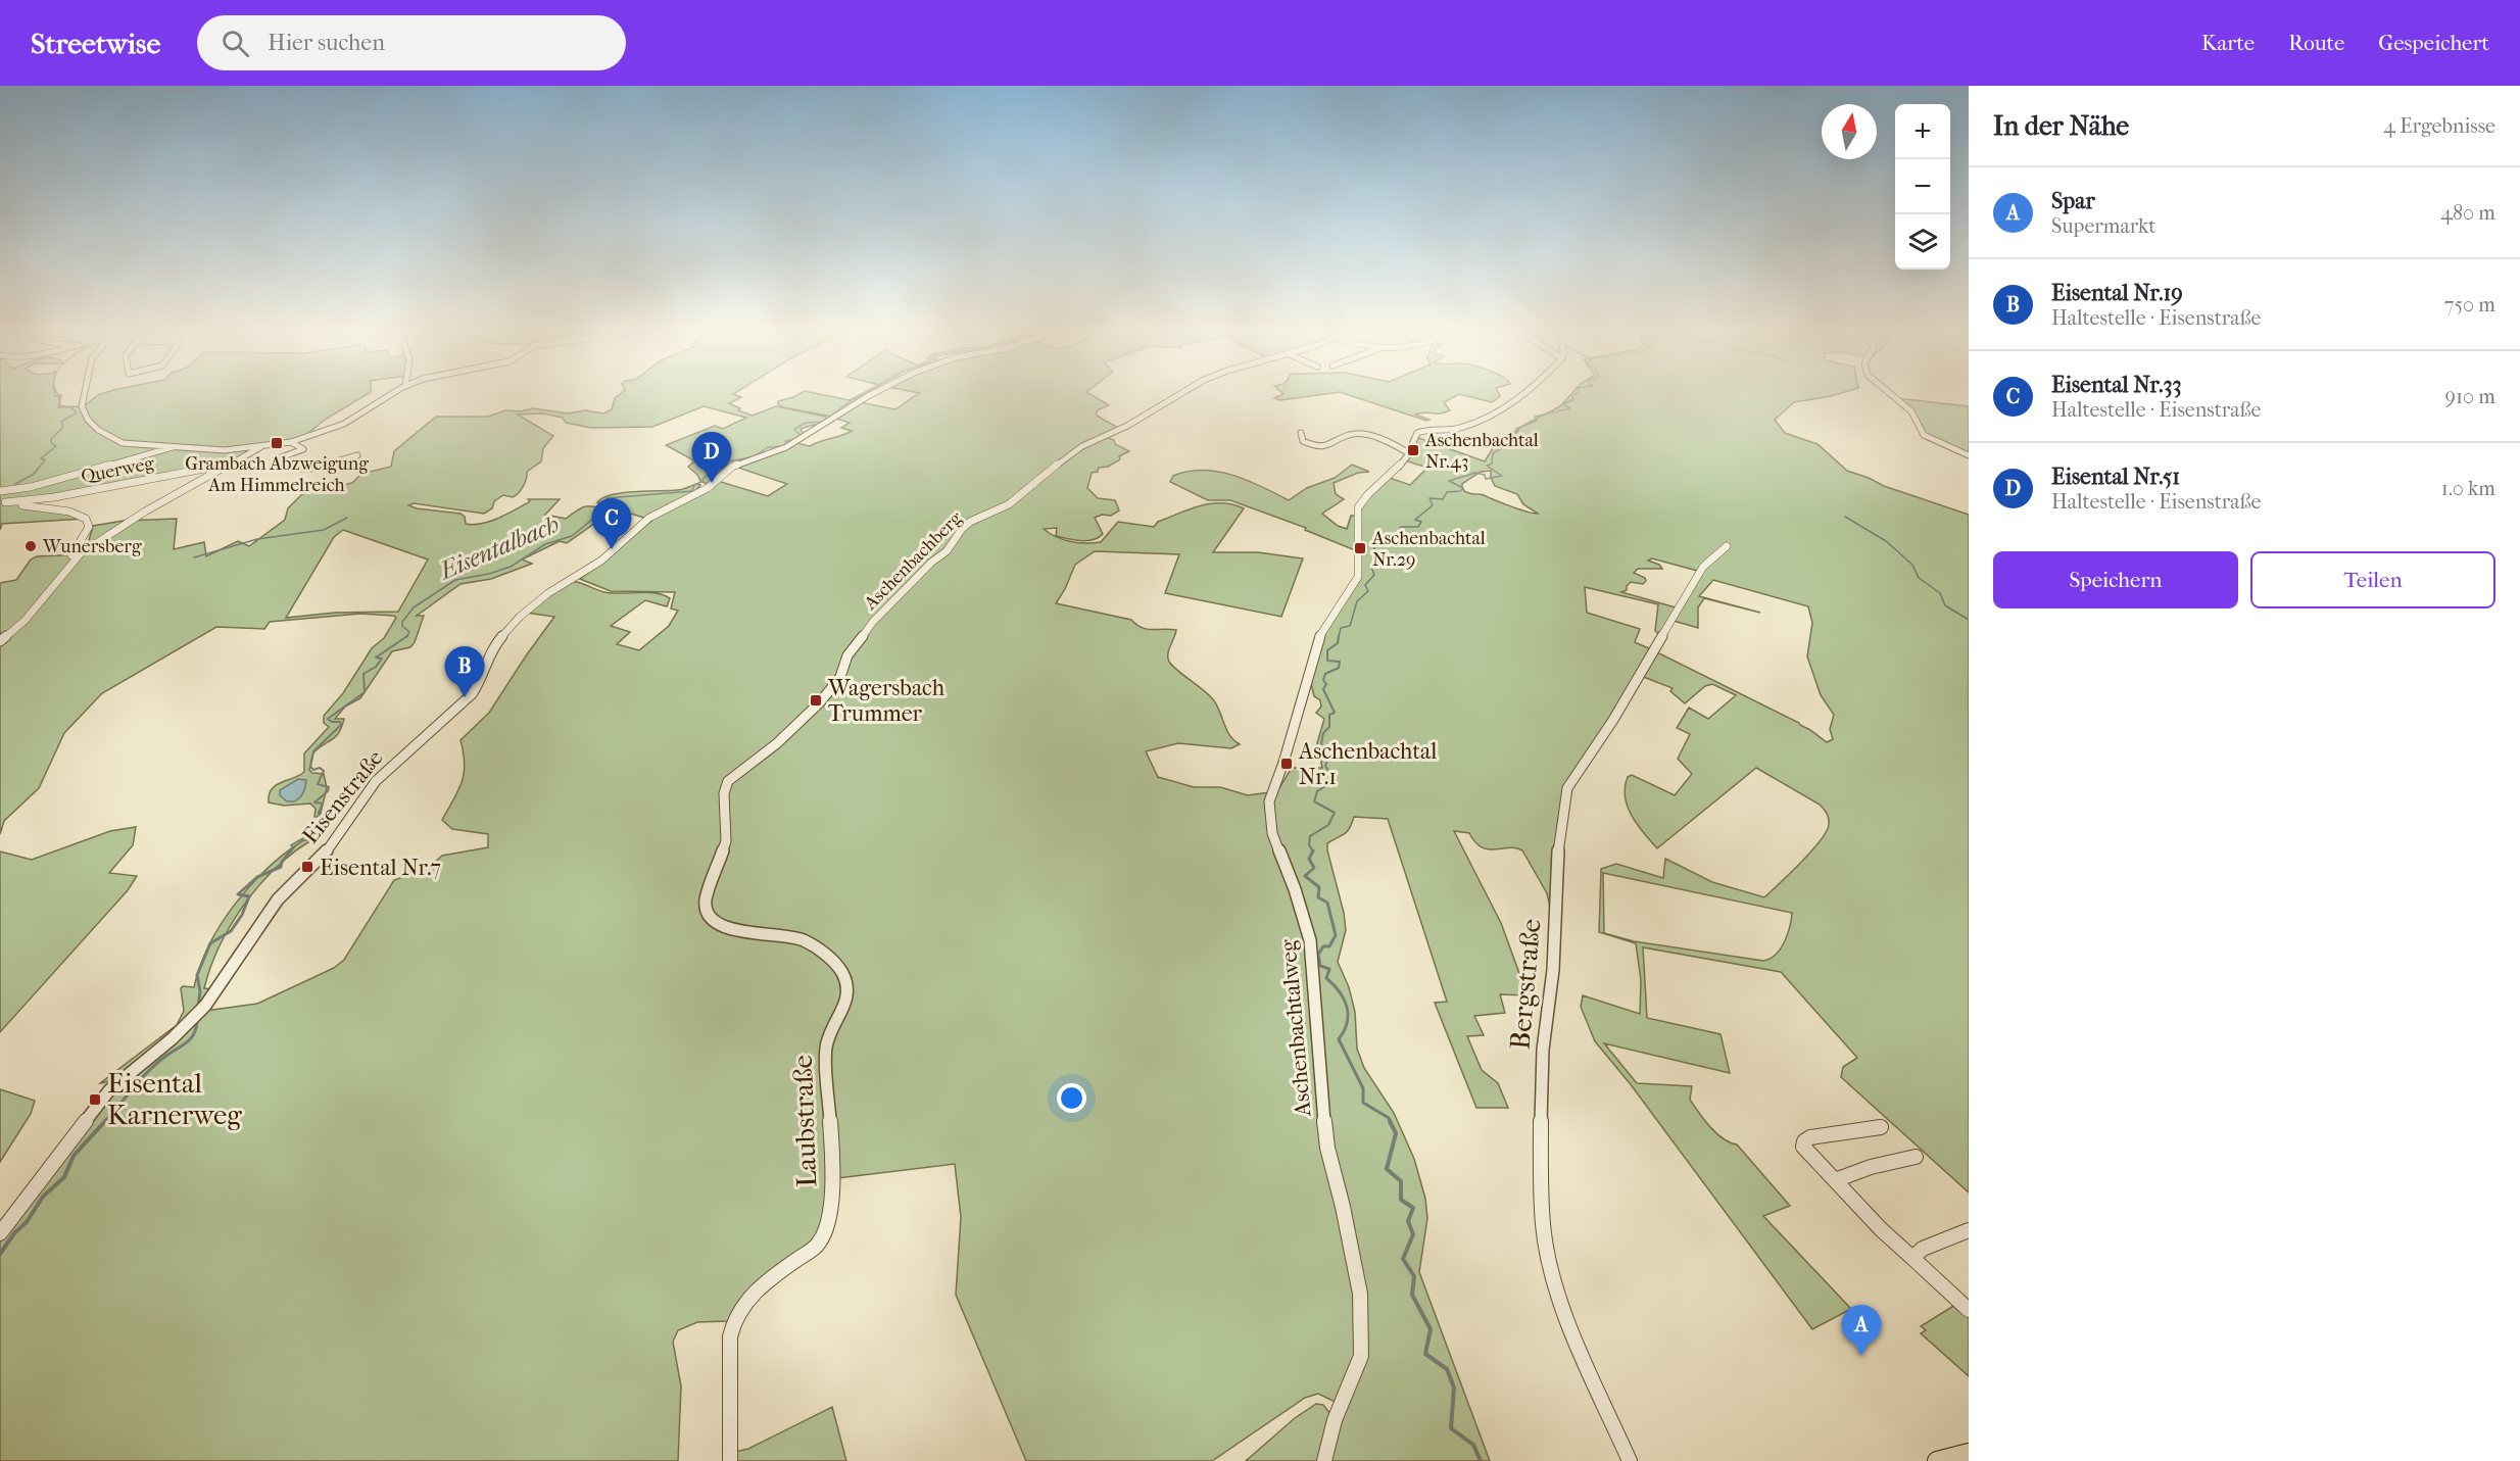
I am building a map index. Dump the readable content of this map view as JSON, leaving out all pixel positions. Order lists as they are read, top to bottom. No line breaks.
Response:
{"streets":{"street":["Querweg","Aschenbachberg","Eisenstraße","Bergstraße","Aschenbachtalweg","Laubstraße"]},"crossings":[["Aschenbachberg","Laubstraße"]],"water":["Eisentalbach"],"places":{"transit":["Grambach Abzweigung Am Himmelreich","Aschenbachtal Nr.43","Aschenbachtal Nr.29","Wagersbach Trummer","Aschenbachtal Nr.1","Eisental Nr.7","Eisental Karnerweg"],"other":["Wunersberg"]},"north":"top","page":{"header":"Streetwise","search":"Hier suchen","nav":["Karte","Route","Gespeichert"],"heading":["In der Nähe","4 Ergebnisse"],"map_buttons":["+","−"],"list":[{"mark":"A","name":"Spar","note":"Supermarkt","value":"480 m"},{"mark":"B","name":"Eisental Nr.19","note":"Haltestelle · Eisenstraße","value":"750 m"},{"mark":"C","name":"Eisental Nr.33","note":"Haltestelle · Eisenstraße","value":"910 m"},{"mark":"D","name":"Eisental Nr.51","note":"Haltestelle · Eisenstraße","value":"1.0 km"}],"pins":["D","C","B","A"],"buttons":["Speichern","Teilen"]}}
